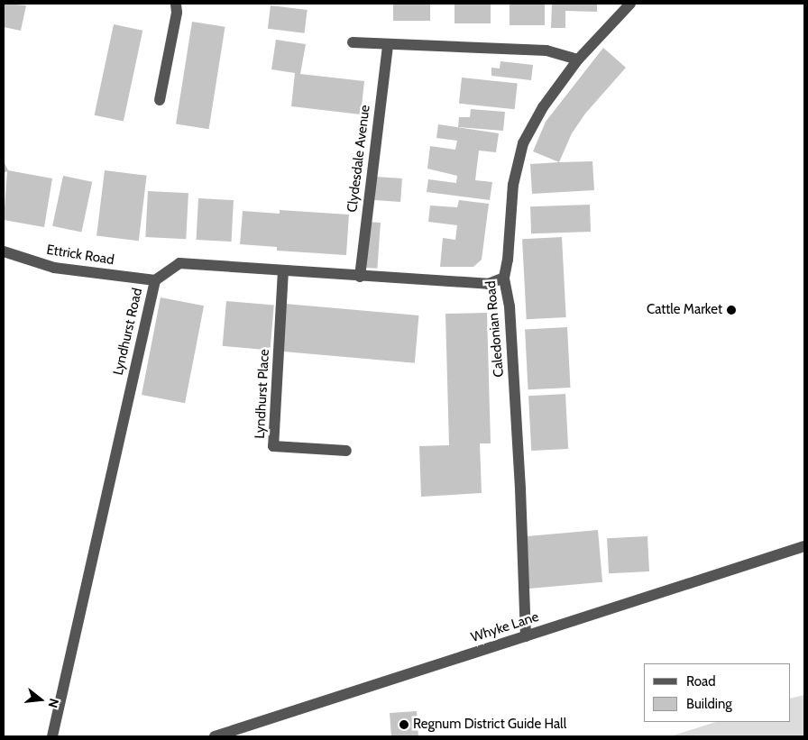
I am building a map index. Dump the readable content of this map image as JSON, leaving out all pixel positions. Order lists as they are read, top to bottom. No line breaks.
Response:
{"streets":{"street":["Clydesdale Avenue","Ettrick Road","Caledonian Road","Lyndhurst Road","Lyndhurst Place","Whyke Lane"]},"crossings":[["Clydesdale Avenue","Lyndhurst Road"],["Ettrick Road","Lyndhurst Road"],["Caledonian Road","Lyndhurst Road"],["Caledonian Road","Whyke Lane"],["Lyndhurst Road","Lyndhurst Place"]],"places":["Cattle Market","Regnum District Guide Hall"],"legend":["Road","Building"],"north":"right"}
